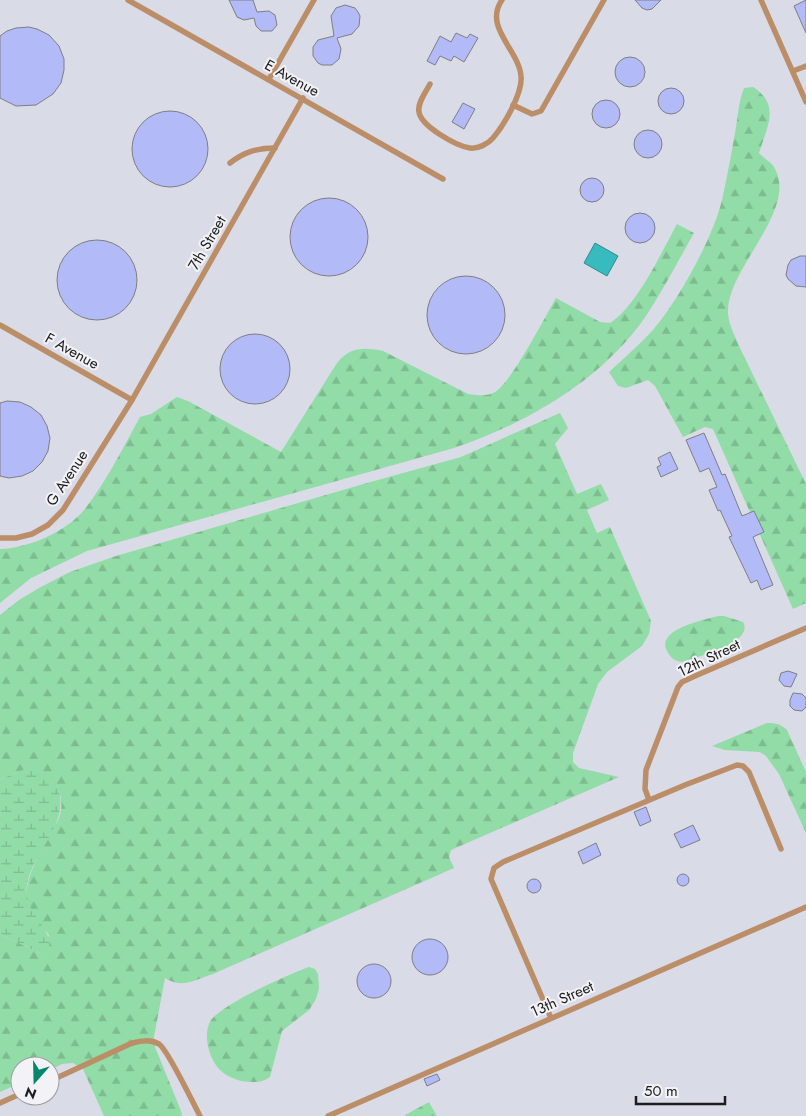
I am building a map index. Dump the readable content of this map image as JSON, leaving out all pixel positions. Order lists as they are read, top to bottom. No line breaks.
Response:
{"streets":{"lane":["E Avenue","7th Street","F Avenue","G Avenue","12th Street","13th Street"]},"crossings":[["E Avenue","7th Street"],["7th Street","F Avenue"],["7th Street","G Avenue"],["F Avenue","G Avenue"]],"scale_bar":"50 m","north":"bottom"}
